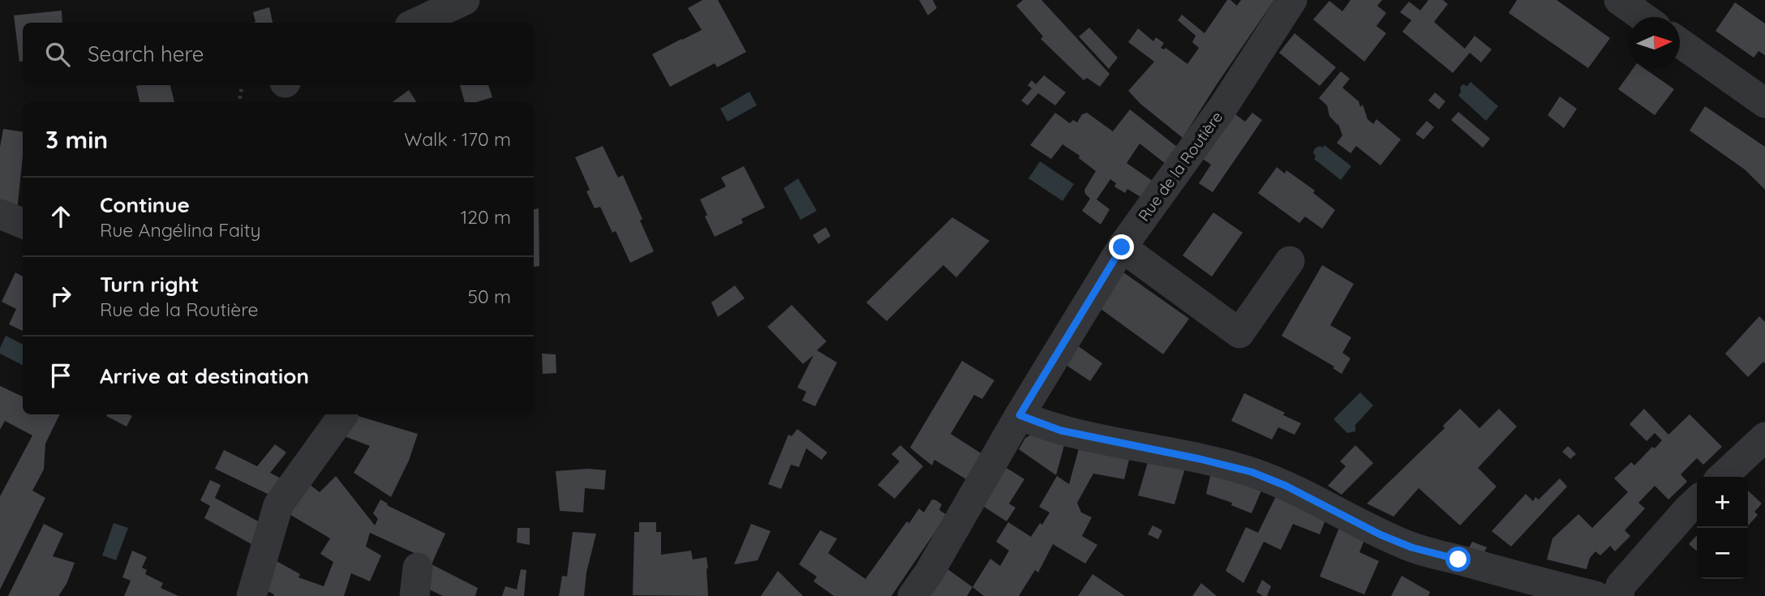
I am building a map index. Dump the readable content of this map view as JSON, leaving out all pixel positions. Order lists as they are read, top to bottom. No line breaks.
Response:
{"streets":{"street":["Rue de la Routière"]},"north":"right","page":{"search":"Search here","heading":["3 min","Walk · 170 m"],"list":[["Continue","Rue Angélina Faity","120 m"],["Turn right","Rue de la Routière","50 m"],"Arrive at destination"],"map_buttons":["+","−"]}}
